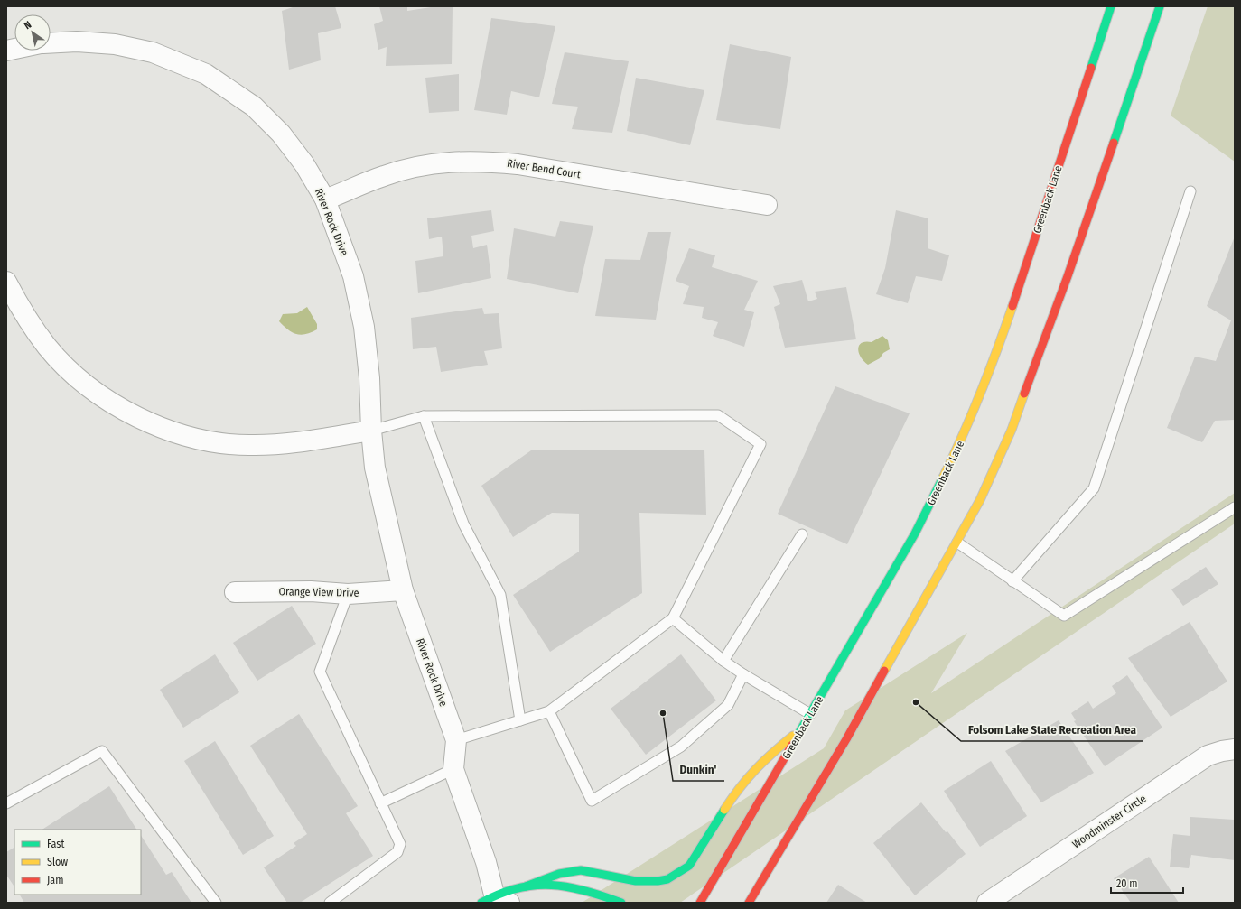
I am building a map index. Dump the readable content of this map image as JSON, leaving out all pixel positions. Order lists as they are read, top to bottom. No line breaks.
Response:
{"streets":{"main road":["Greenback Lane"],"street":["River Bend Court","River Rock Drive","Orange View Drive","Woodminster Circle"]},"crossings":[["River Bend Court","River Rock Drive"],["River Rock Drive","Orange View Drive"]],"places":["Folsom Lake State Recreation Area","Dunkin'"],"legend":["Fast","Slow","Jam"],"scale_bar":"20 m","north":"top left"}
